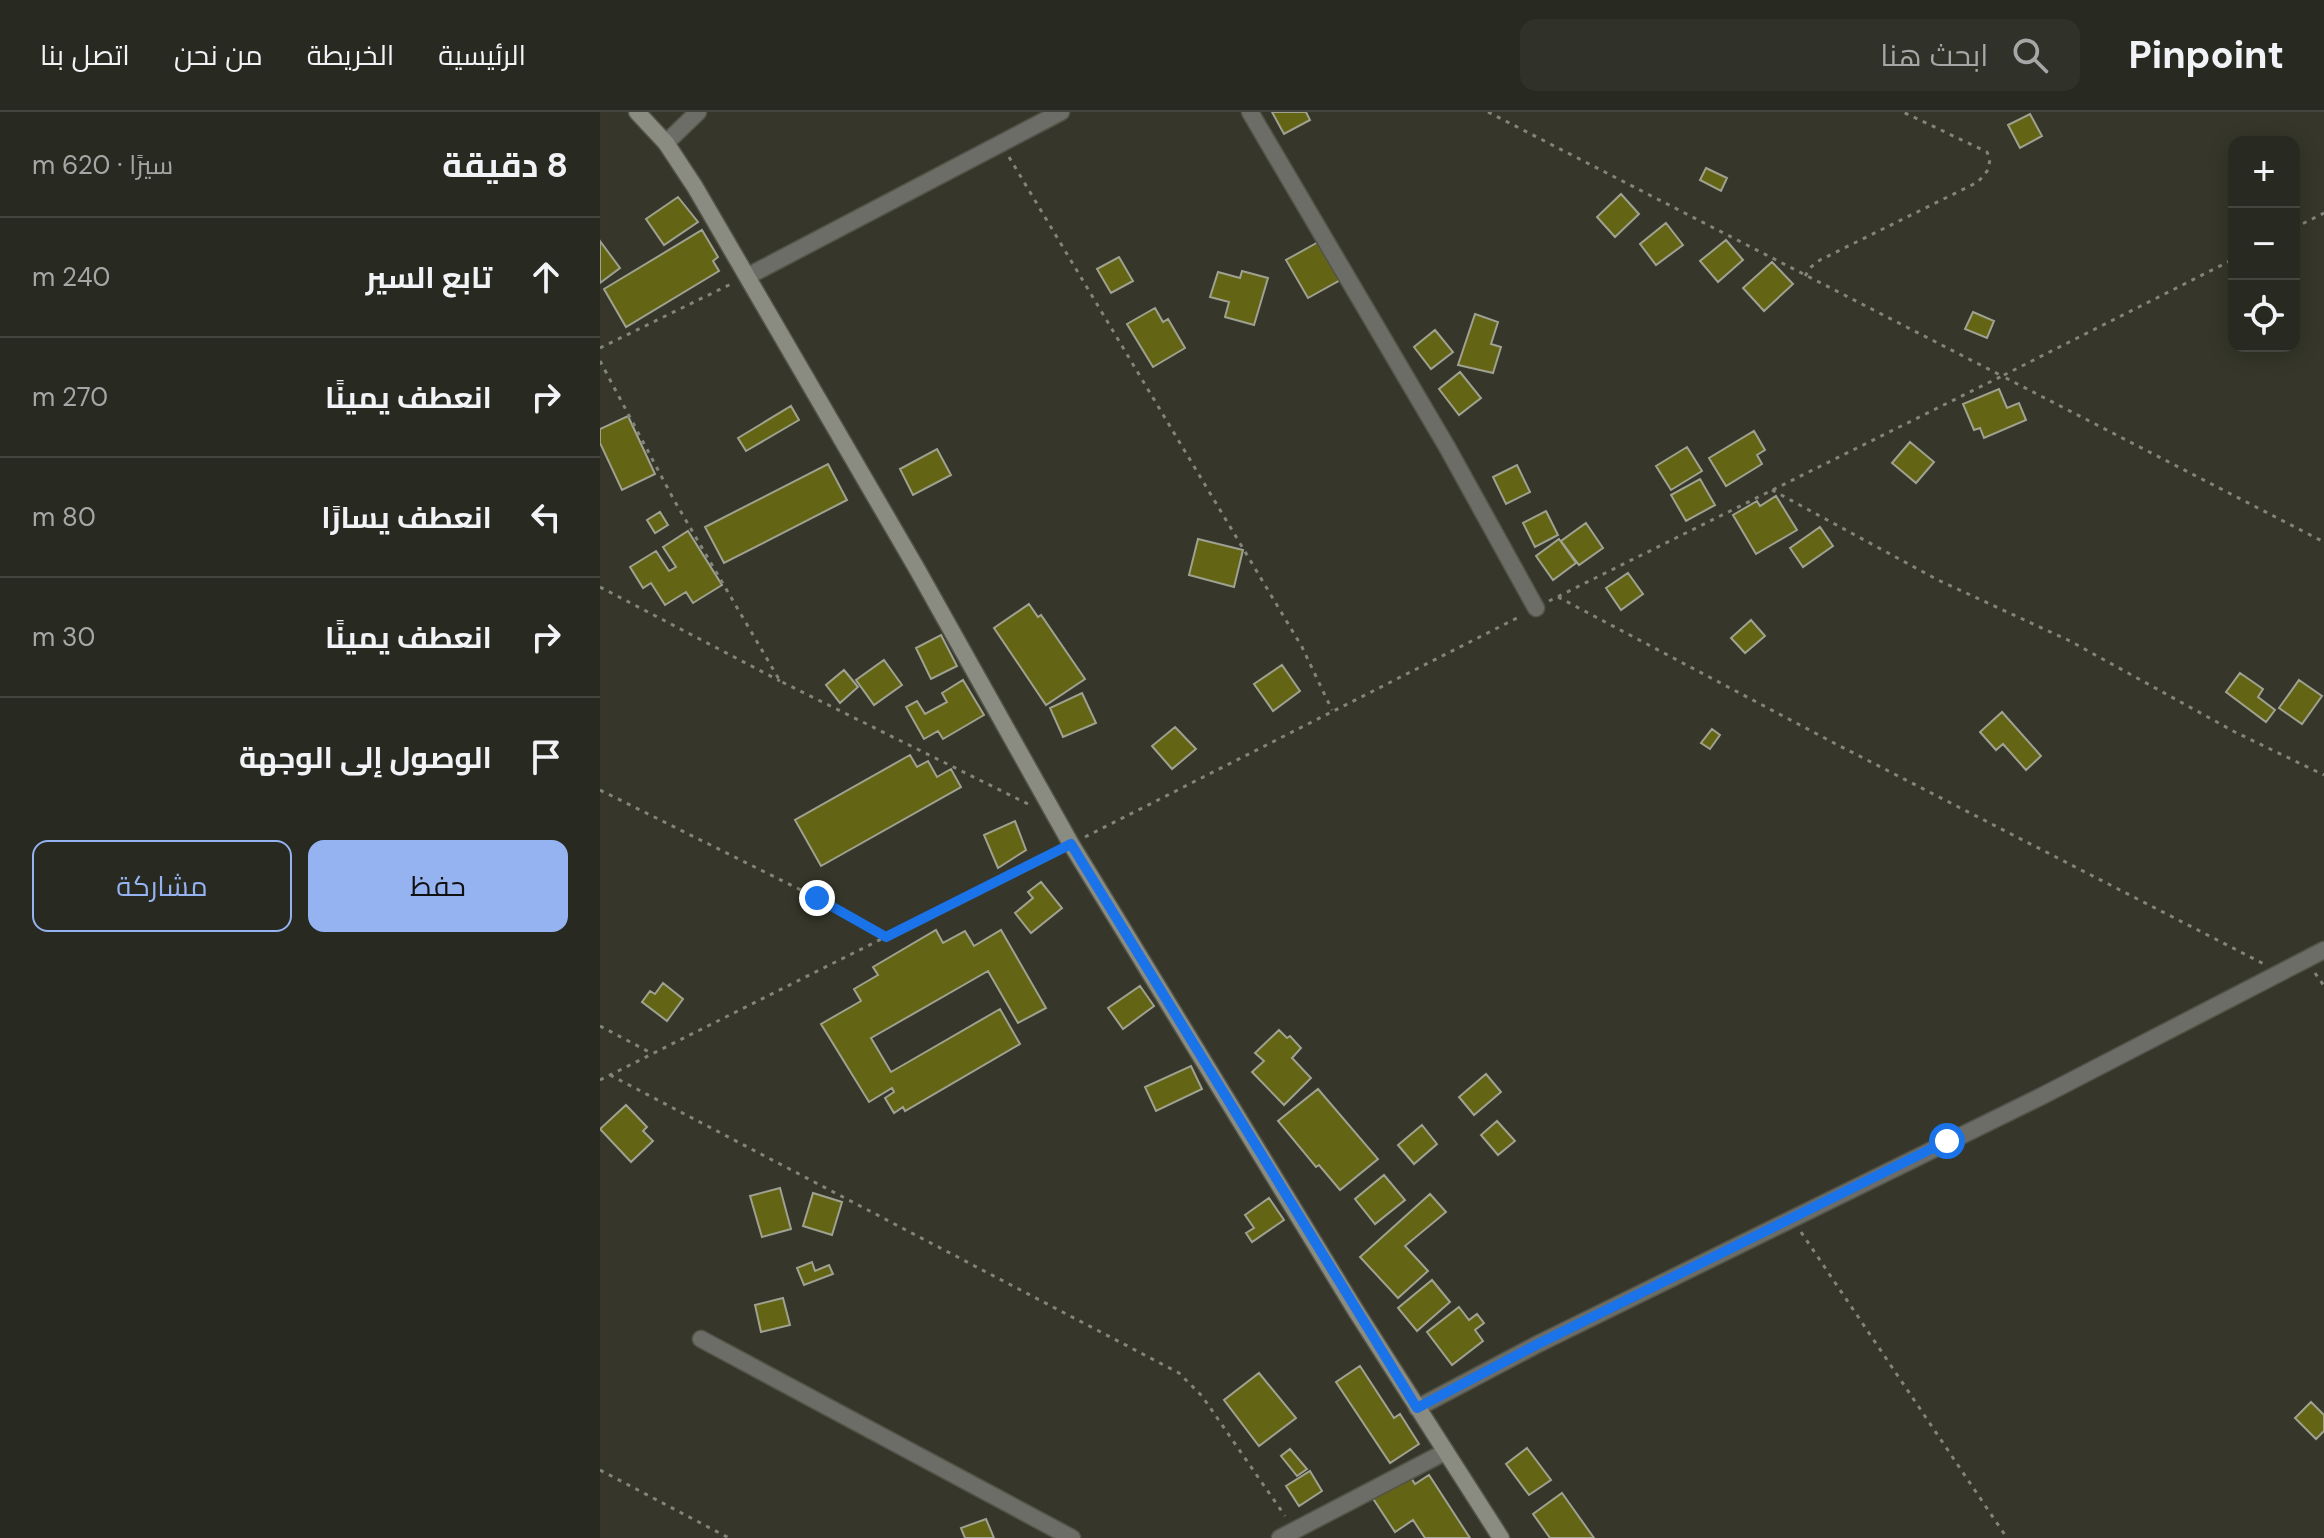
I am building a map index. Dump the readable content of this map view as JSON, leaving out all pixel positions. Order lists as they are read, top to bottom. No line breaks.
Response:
{"page":{"header":"Pinpoint","search":"ابحث هنا","nav":["الرئيسية","الخريطة","من نحن","اتصل بنا"],"heading":["8 دقيقة","سيرًا · 620 m"],"map_buttons":["+","−"],"list":[["تابع السير","240 m"],["انعطف يمينًا","270 m"],["انعطف يسارًا","80 m"],["انعطف يمينًا","30 m"],"الوصول إلى الوجهة"],"buttons":["حفظ","مشاركة"]}}
